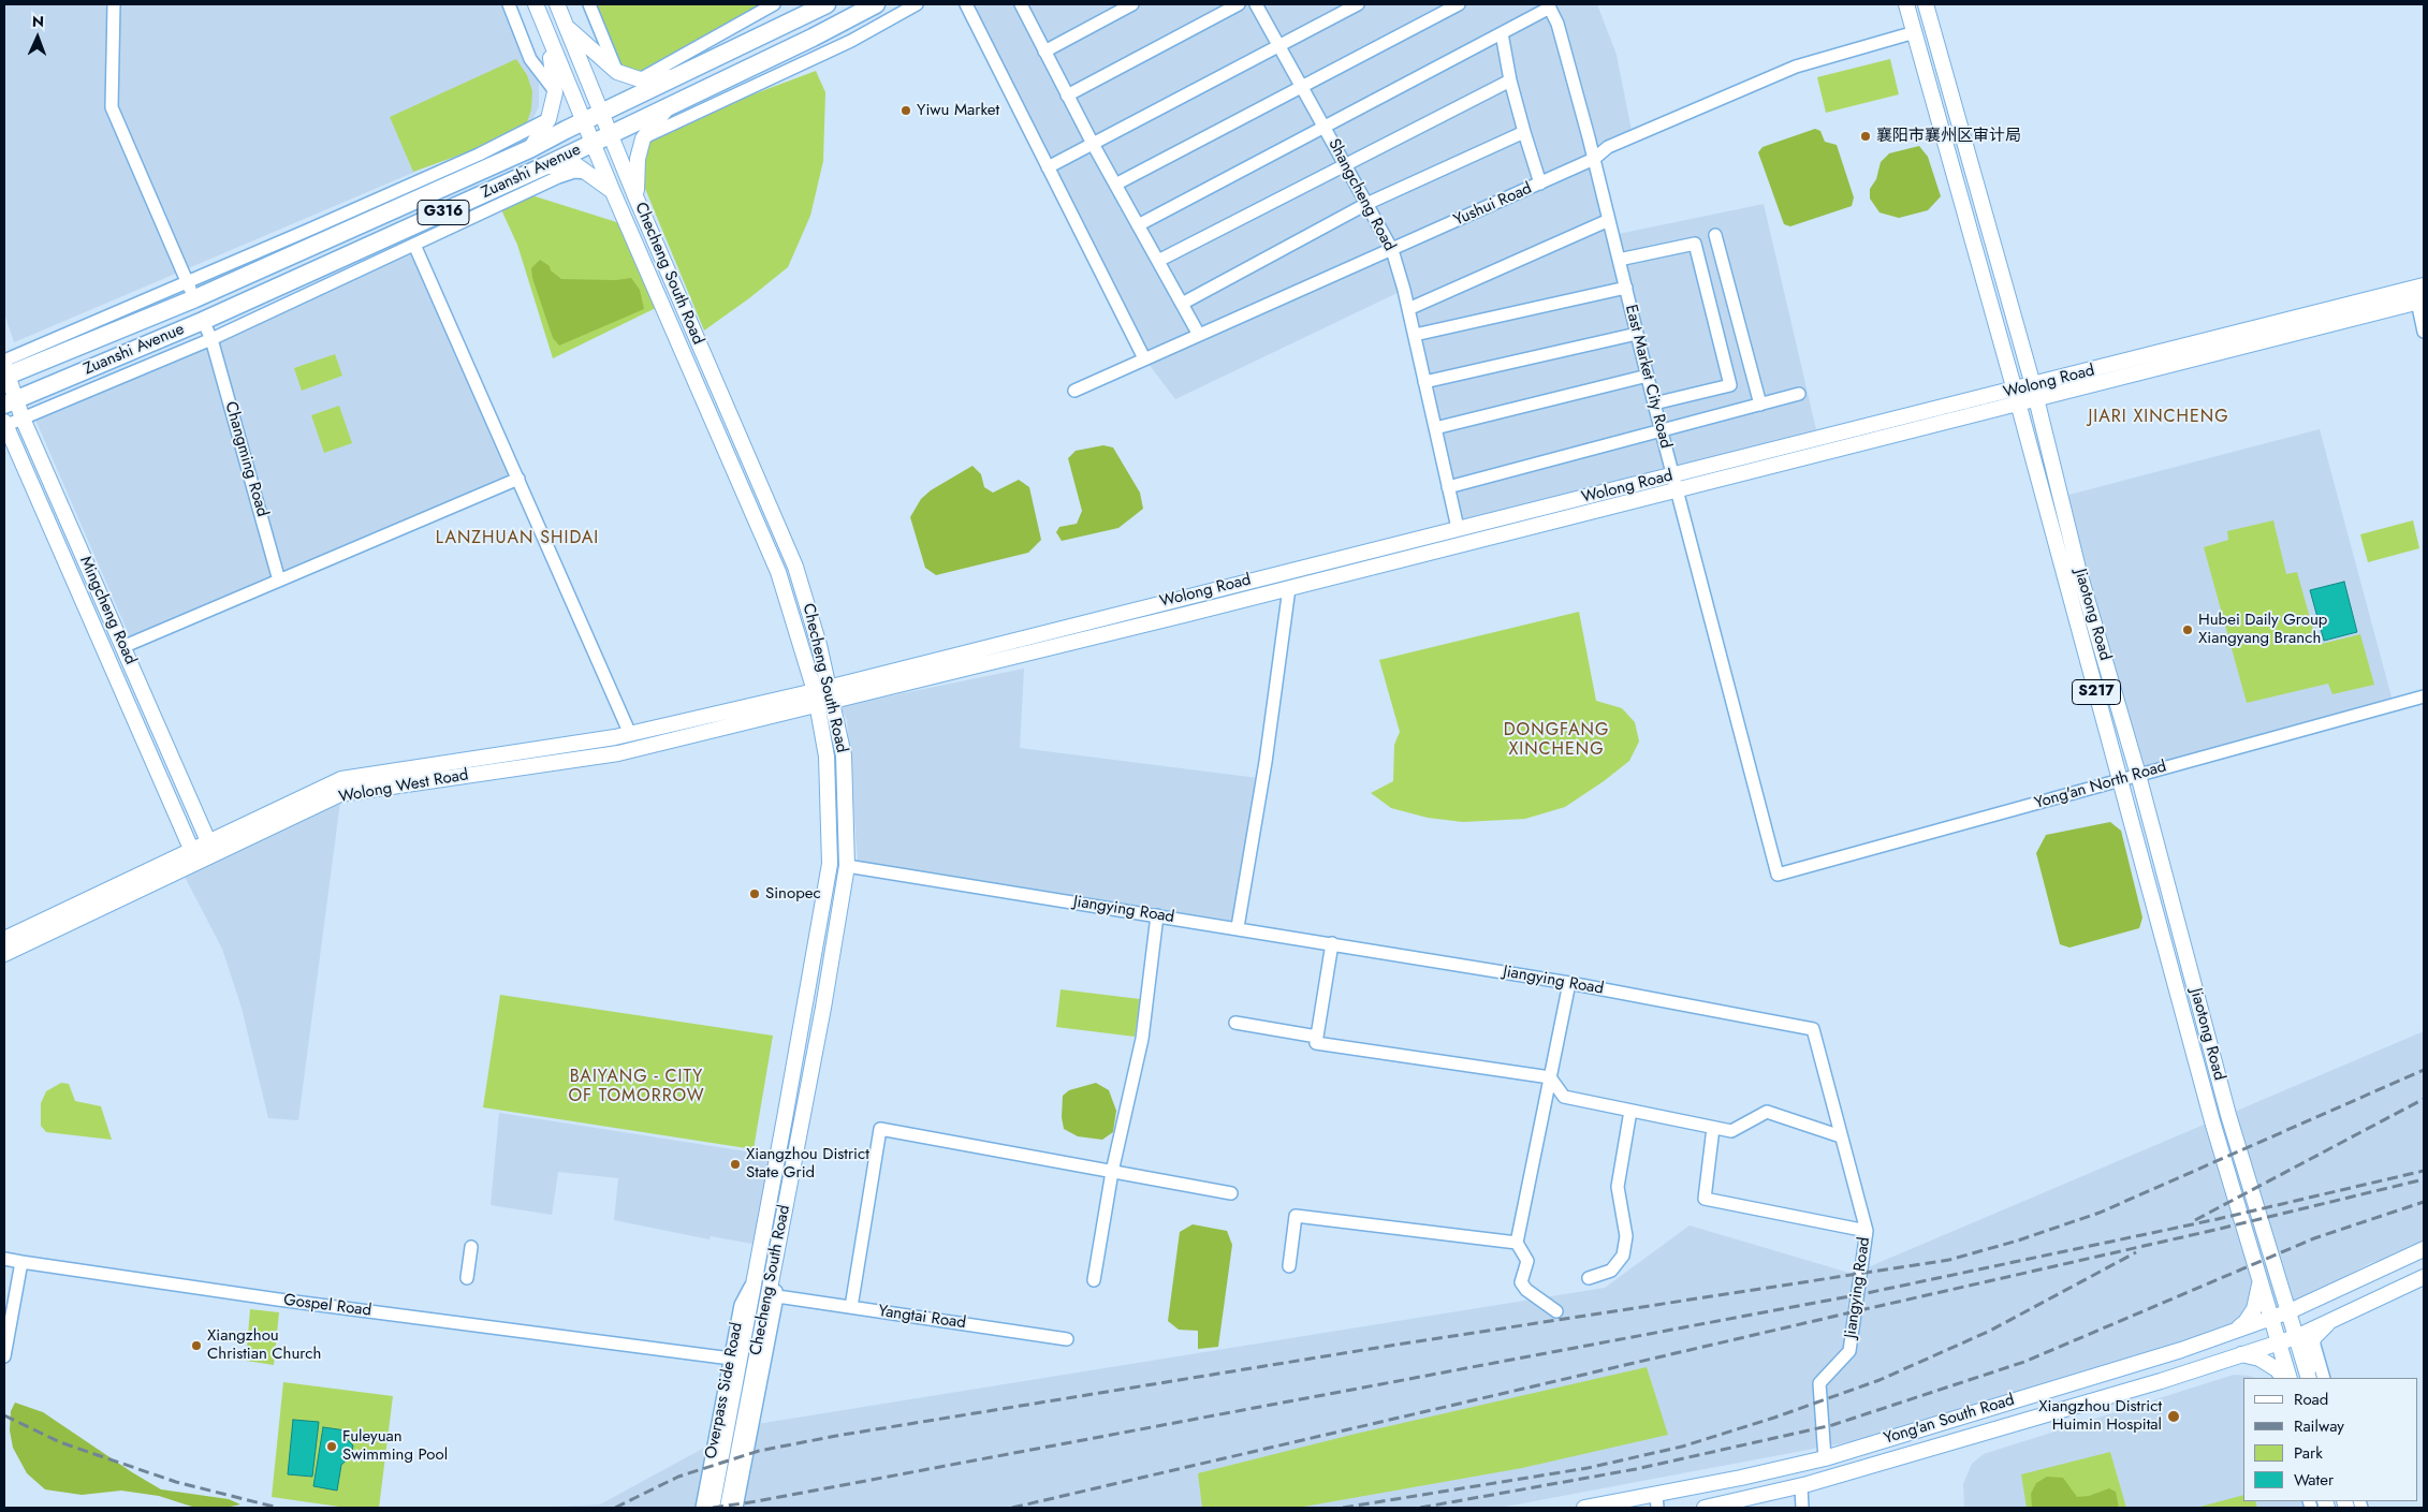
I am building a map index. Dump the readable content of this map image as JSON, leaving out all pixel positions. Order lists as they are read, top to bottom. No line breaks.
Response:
{"streets":{"highway":["Zuanshi Avenue","G316"],"main road":["Checheng South Road","Wolong Road","Mingcheng Road","Jiaotong Road","S217","Wolong West Road","Yong'an South Road"],"street":["Shangcheng Road","Yushui Road","East Market City Road","Changming Road","Yong'an North Road","Jiangying Road","Gospel Road","Yangtai Road","Overpass Side Road"]},"crossings":[["Zuanshi Avenue","Checheng South Road"],["Zuanshi Avenue","Changming Road"],["Zuanshi Avenue","Mingcheng Road"],["Shangcheng Road","Yushui Road"],["Shangcheng Road","Wolong Road"],["Yushui Road","East Market City Road"],["Yushui Road","Jiaotong Road"],["Checheng South Road","Wolong Road"],["Checheng South Road","Wolong West Road"],["Checheng South Road","Jiangying Road"],["Checheng South Road","Overpass Side Road"],["East Market City Road","Wolong Road"],["East Market City Road","Yong'an North Road"],["Wolong Road","Jiaotong Road"],["Wolong Road","Wolong West Road"],["Mingcheng Road","Wolong West Road"],["Jiaotong Road","Yong'an North Road"],["Jiaotong Road","Yong'an South Road"],["Jiangying Road","Yong'an South Road"],["Gospel Road","Overpass Side Road"],["Yangtai Road","Overpass Side Road"]],"districts":["JIARI XINCHENG","LANZHUAN SHIDAI","DONGFANG XINCHENG","BAIYANG - CITY OF TOMORROW"],"places":["Yiwu Market","襄阳市襄州区审计局","Hubei Daily Group Xiangyang Branch","Sinopec","Xiangzhou District State Grid","Xiangzhou Christian Church","Xiangzhou District Huimin Hospital","Fuleyuan Swimming Pool"],"legend":["Road","Railway","Park","Water"],"north":"top"}
